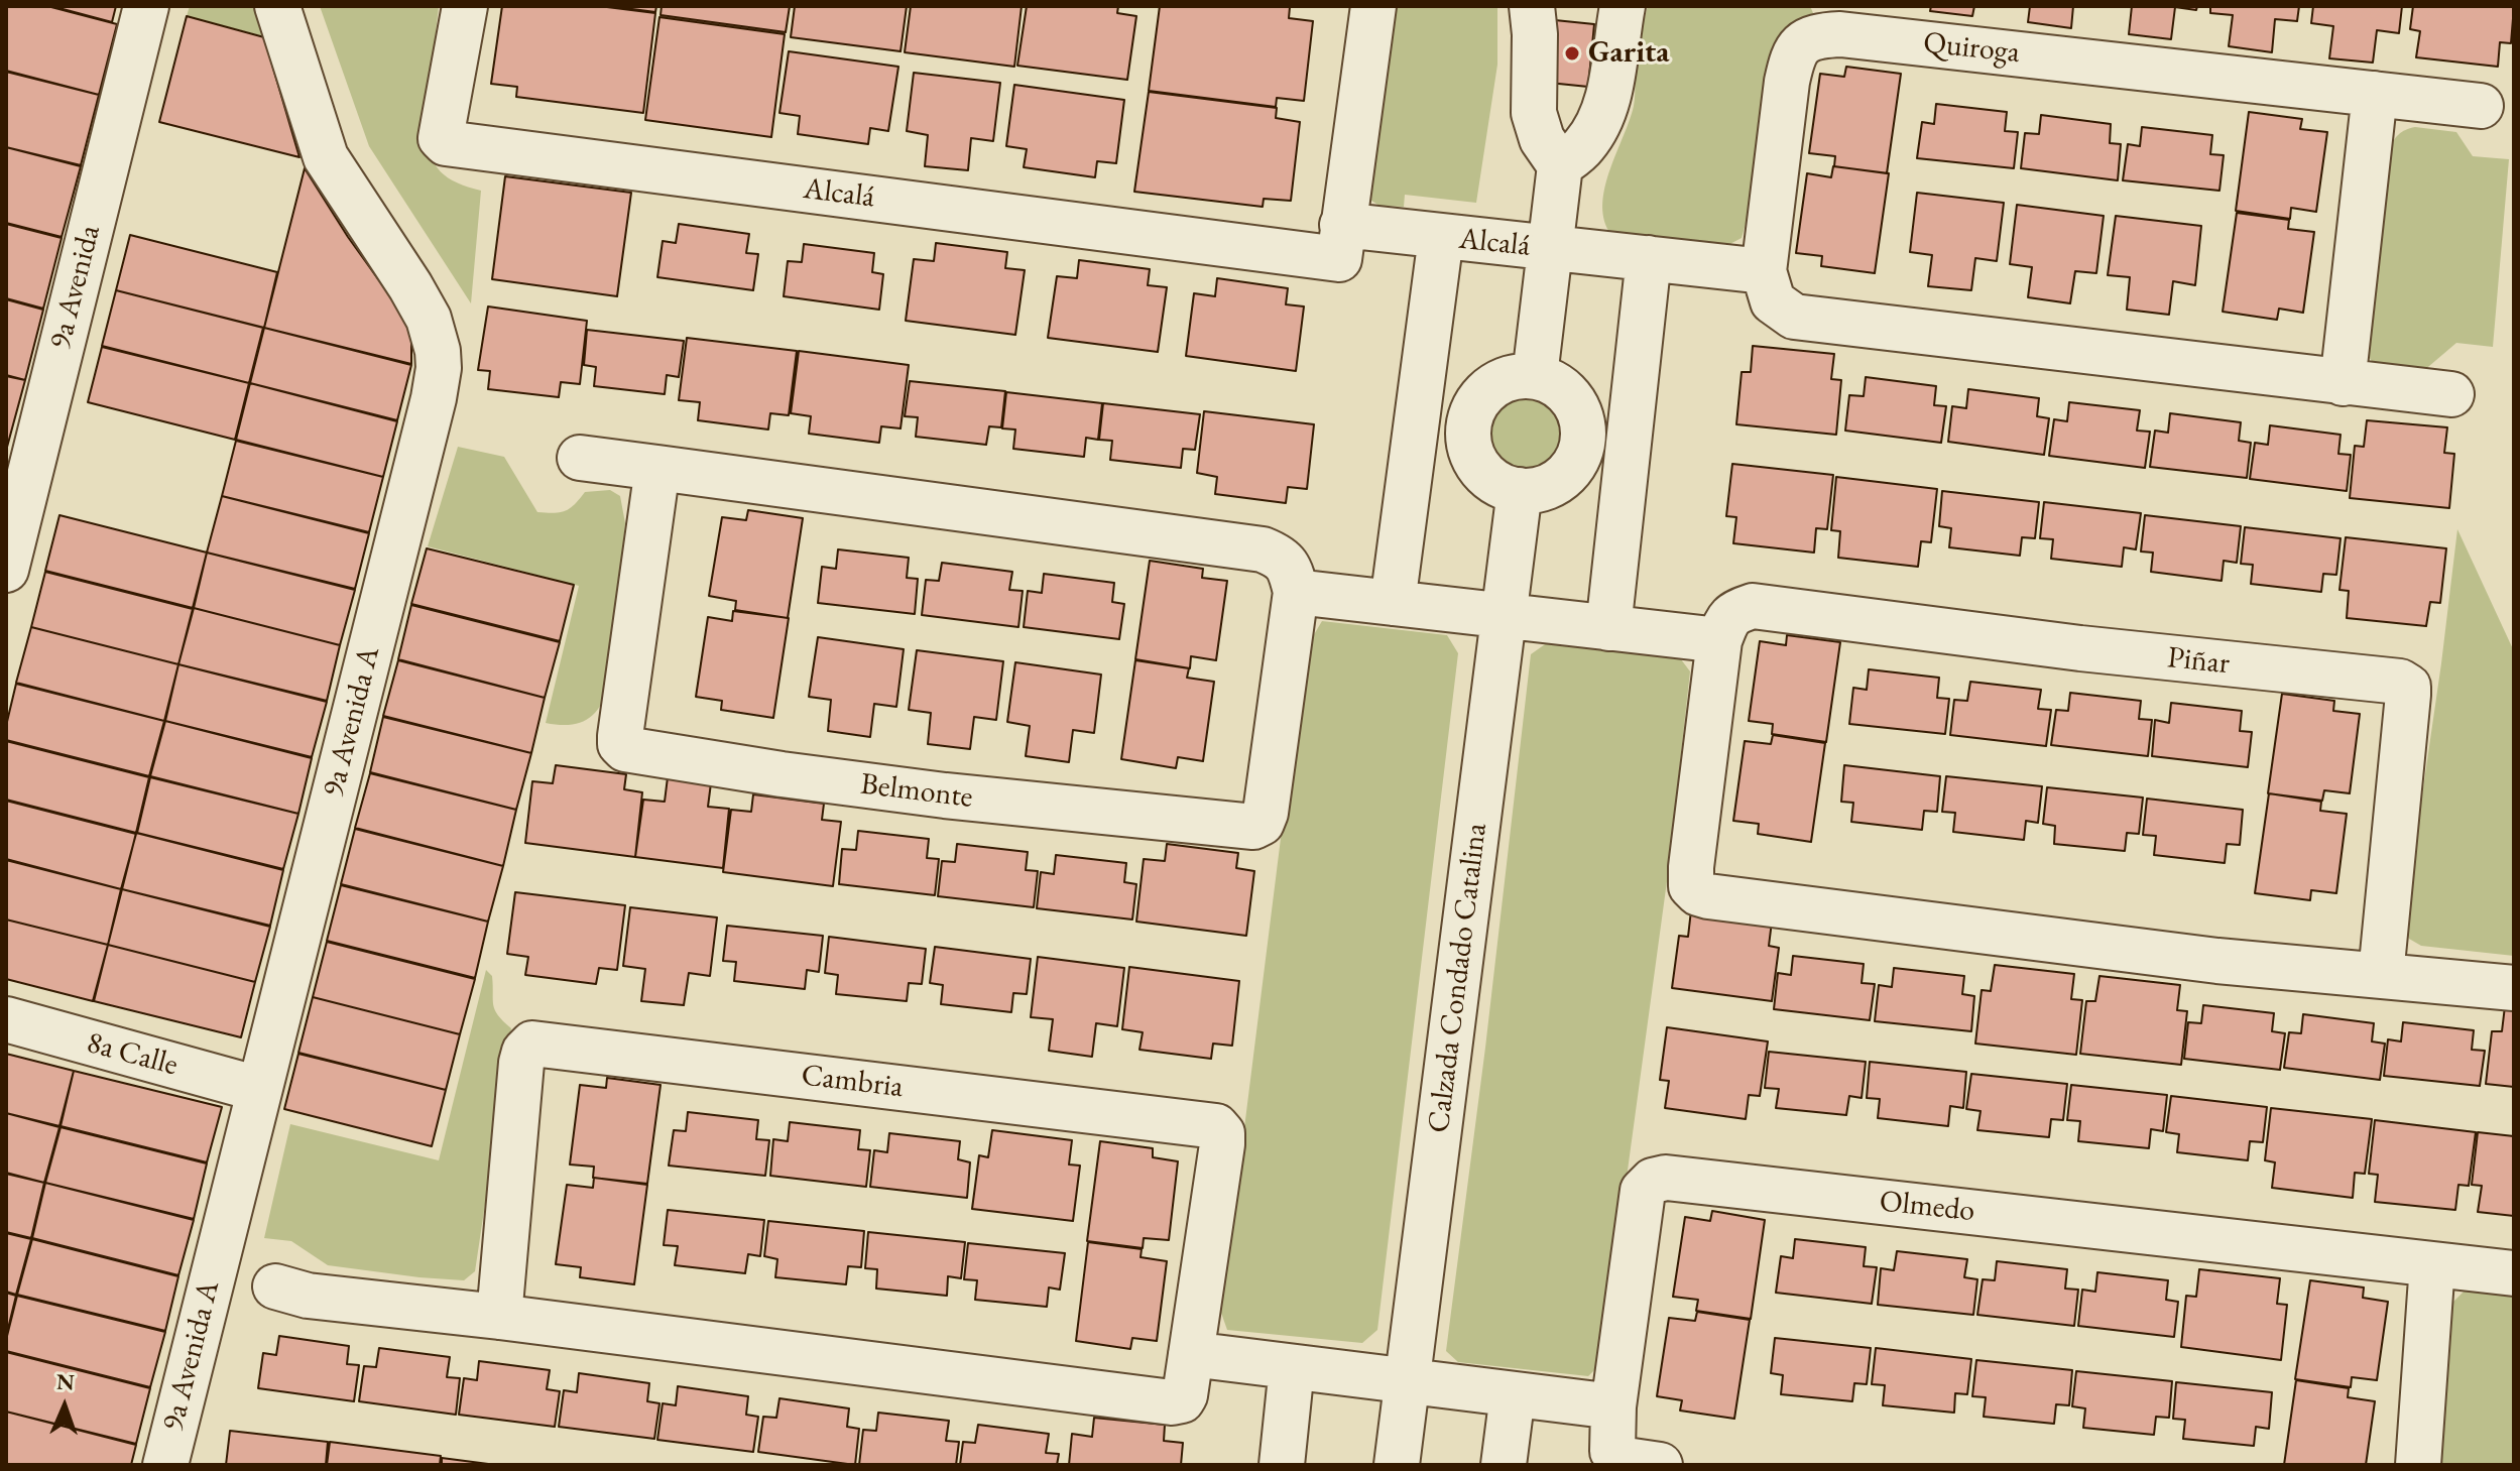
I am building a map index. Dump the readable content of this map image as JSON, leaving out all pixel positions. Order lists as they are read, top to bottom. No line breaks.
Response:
{"streets":{"street":["Quiroga","Alcalá","9a Avenida","Piñar","9a Avenida A","Belmonte","Calzada Condado Catalina","8a Calle","Cambria","Olmedo"]},"crossings":[["9a Avenida A","8a Calle"]],"places":["Garita"],"north":"top"}
